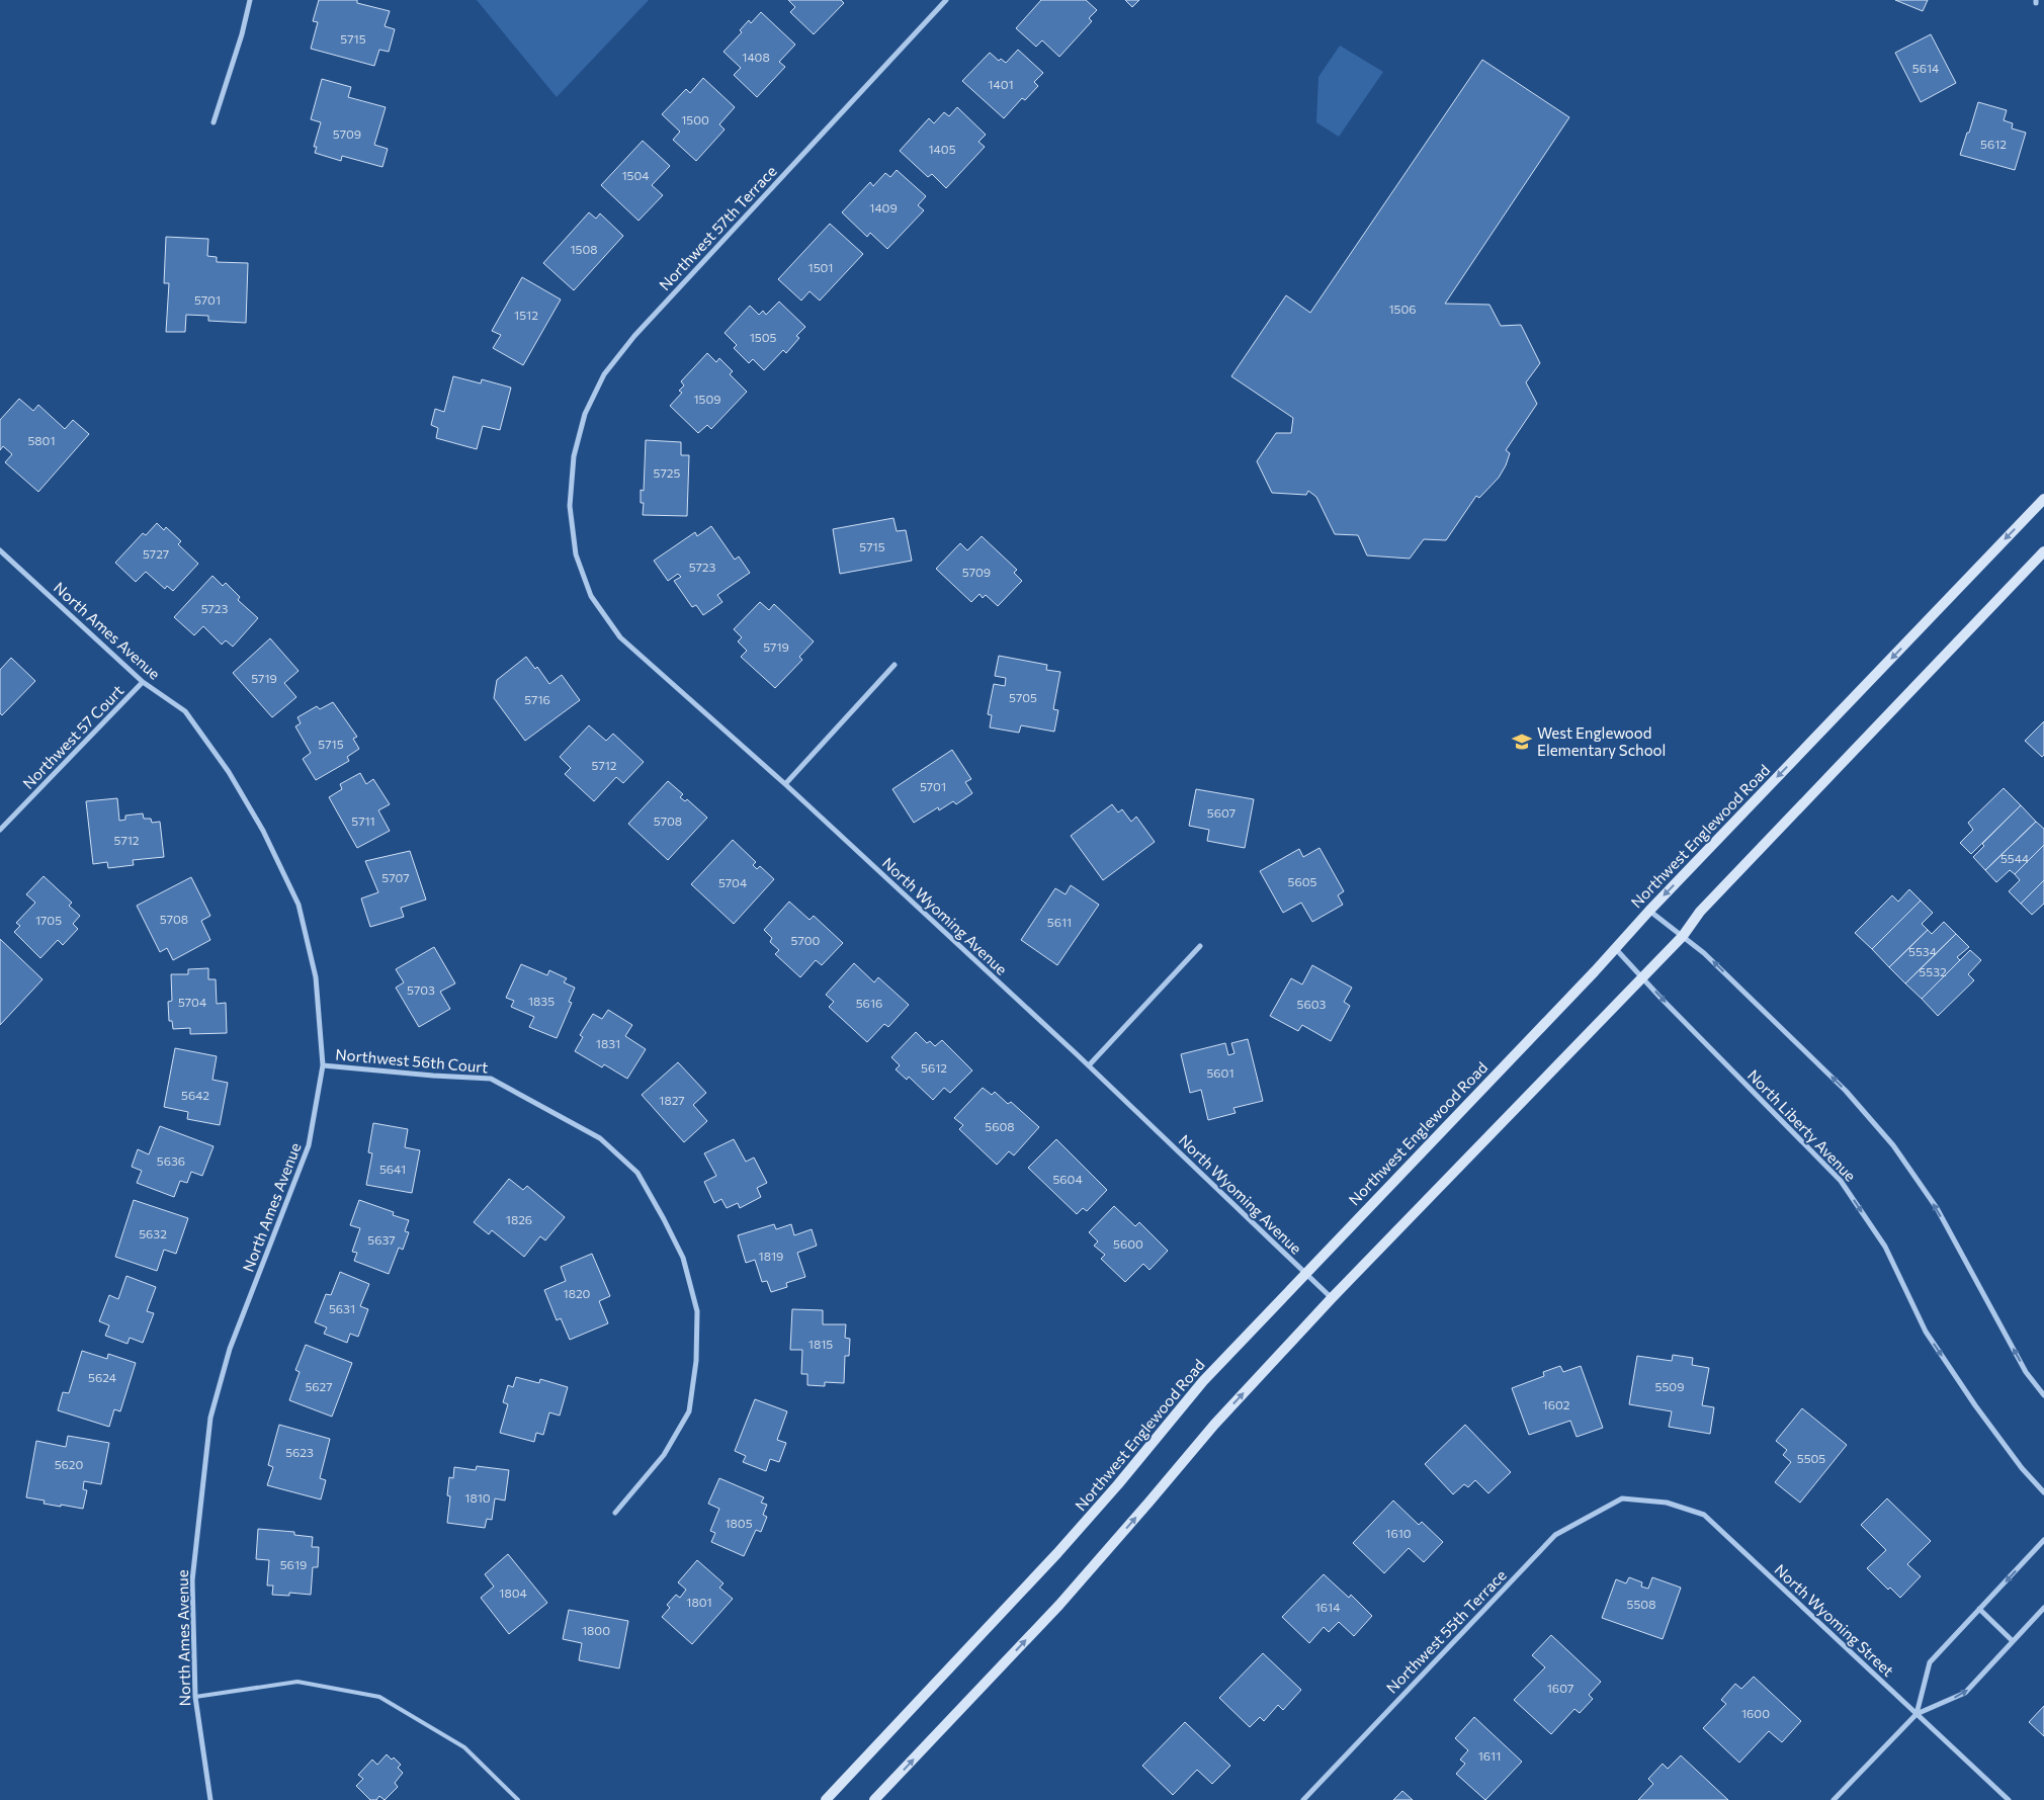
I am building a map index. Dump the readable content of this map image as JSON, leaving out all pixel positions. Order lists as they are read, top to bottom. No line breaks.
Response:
{"streets":{"main road":["Northwest Englewood Road"],"street":["Northwest 57th Terrace","North Ames Avenue","Northwest 57 Court","North Wyoming Avenue","Northwest 56th Court","North Liberty Avenue","North Wyoming Street","Northwest 55th Terrace"]},"crossings":[["Northwest 57th Terrace","North Wyoming Avenue"],["North Ames Avenue","Northwest 57 Court"],["North Ames Avenue","Northwest 56th Court"],["Northwest Englewood Road","North Wyoming Avenue"],["Northwest Englewood Road","North Liberty Avenue"],["North Wyoming Street","Northwest 55th Terrace"]],"one_way":["North Liberty Avenue"],"places":{"school or university":["West Englewood Elementary School"]},"house_numbers":["5715","1408","5614","1401","1500","5709","5612","1405","1504","1409","1508","1501","5701","1506","1512","1505","1509","5801","5725","5715","5727","5723","5709","5723","5719","5719","5705","5716","5715","5712","5701","5607","5711","5708","5712","5544","5707","5605","5704","5708","1705","5611","5700","5534","5532","5703","1835","5704","5616","5603","1831","5612","5601","5642","1827","5608","5636","5641","5604","1826","5632","5637","5600","1819","1820","5631","1815","5624","5627","5509","1602","5623","5505","5620","1810","1805","1610","5619","1804","1801","5508","1614","1800","1607","1600","1611"]}
